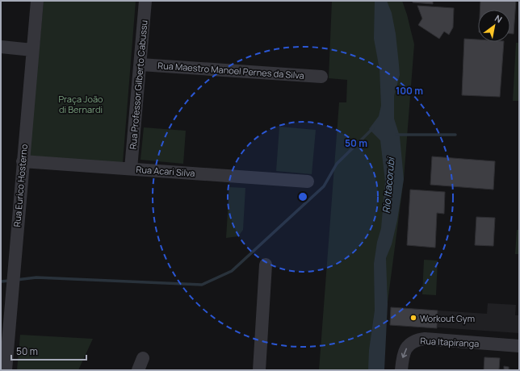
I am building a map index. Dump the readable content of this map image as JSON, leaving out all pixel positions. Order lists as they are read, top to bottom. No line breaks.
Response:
{"streets":{"street":["Rua Maestro Manoel Pernes da Silva","Rua Professor Gilberto Cabussu","Rua Acari Silva","Rua Eurico Hosterno","Rua Itapiranga"]},"crossings":[["Rua Maestro Manoel Pernes da Silva","Rua Professor Gilberto Cabussu"],["Rua Professor Gilberto Cabussu","Rua Acari Silva"],["Rua Acari Silva","Rua Eurico Hosterno"]],"one_way":["Rua Itapiranga"],"water":["Rio Itacorubi"],"parks":["Praça João di Bernardi"],"places":["Workout Gym"],"scale_bar":"50 m","north":"top right","rings":["100 m","50 m"]}
